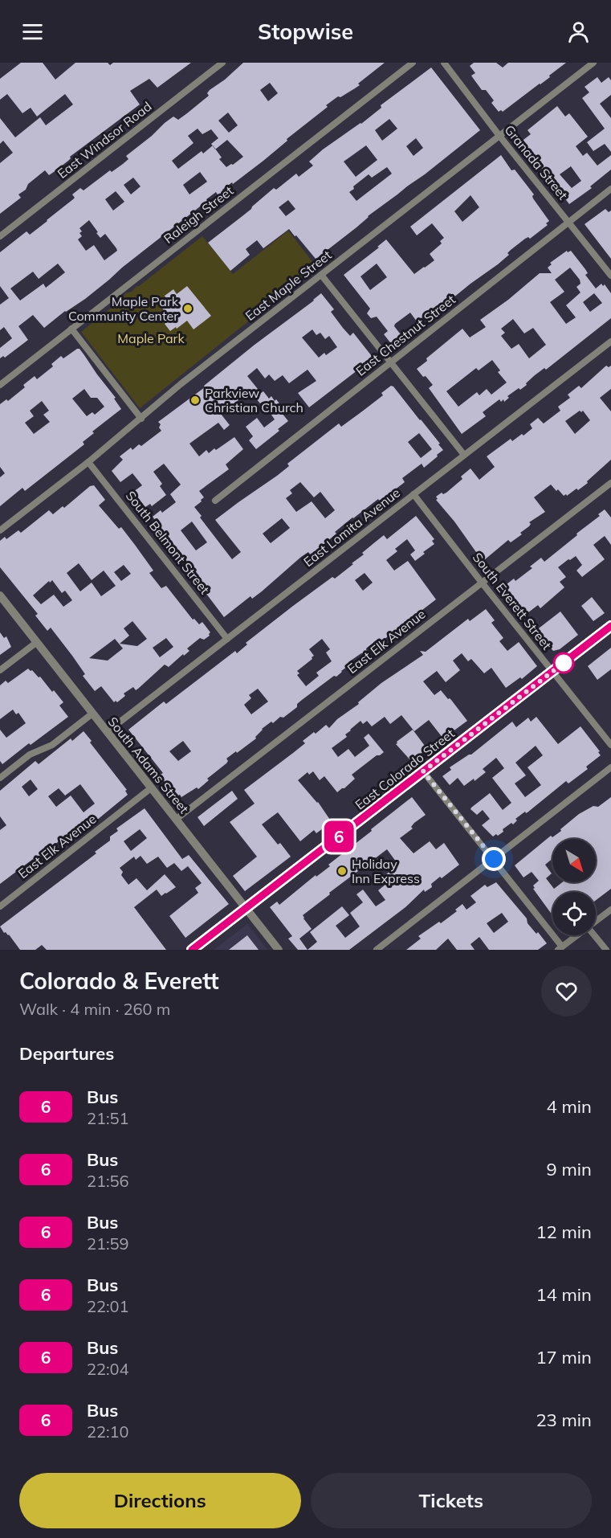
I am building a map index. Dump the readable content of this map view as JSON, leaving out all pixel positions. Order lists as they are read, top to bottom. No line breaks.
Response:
{"streets":{"main road":["East Colorado Street"],"street":["East Windsor Road","Granada Street","Raleigh Street","East Maple Street","East Chestnut Street","East Lomita Avenue","South Belmont Street","South Everett Street","East Elk Avenue","South Adams Street"]},"crossings":[["Granada Street","East Maple Street"],["Granada Street","East Chestnut Street"],["East Maple Street","South Belmont Street"],["East Lomita Avenue","South Belmont Street"],["East Lomita Avenue","South Everett Street"],["East Lomita Avenue","South Adams Street"],["South Everett Street","East Elk Avenue"],["South Everett Street","East Colorado Street"],["East Elk Avenue","South Adams Street"],["South Adams Street","East Colorado Street"]],"parks":["Maple Park"],"places":["Maple Park Community Center","Parkview Christian Church","Holiday Inn Express"],"lines":["bus line 6"],"north":"bottom right","page":{"header":"Stopwise","on_map":"6","heading":[["Colorado & Everett","Walk · 4 min · 260 m"],"Departures"],"list":[{"mark":"6","name":"Bus","note":"21:51","value":"4 min"},{"mark":"6","name":"Bus","note":"21:56","value":"9 min"},{"mark":"6","name":"Bus","note":"21:59","value":"12 min"},{"mark":"6","name":"Bus","note":"22:01","value":"14 min"},{"mark":"6","name":"Bus","note":"22:04","value":"17 min"},{"mark":"6","name":"Bus","note":"22:10","value":"23 min"}],"buttons":["Directions","Tickets"]}}
